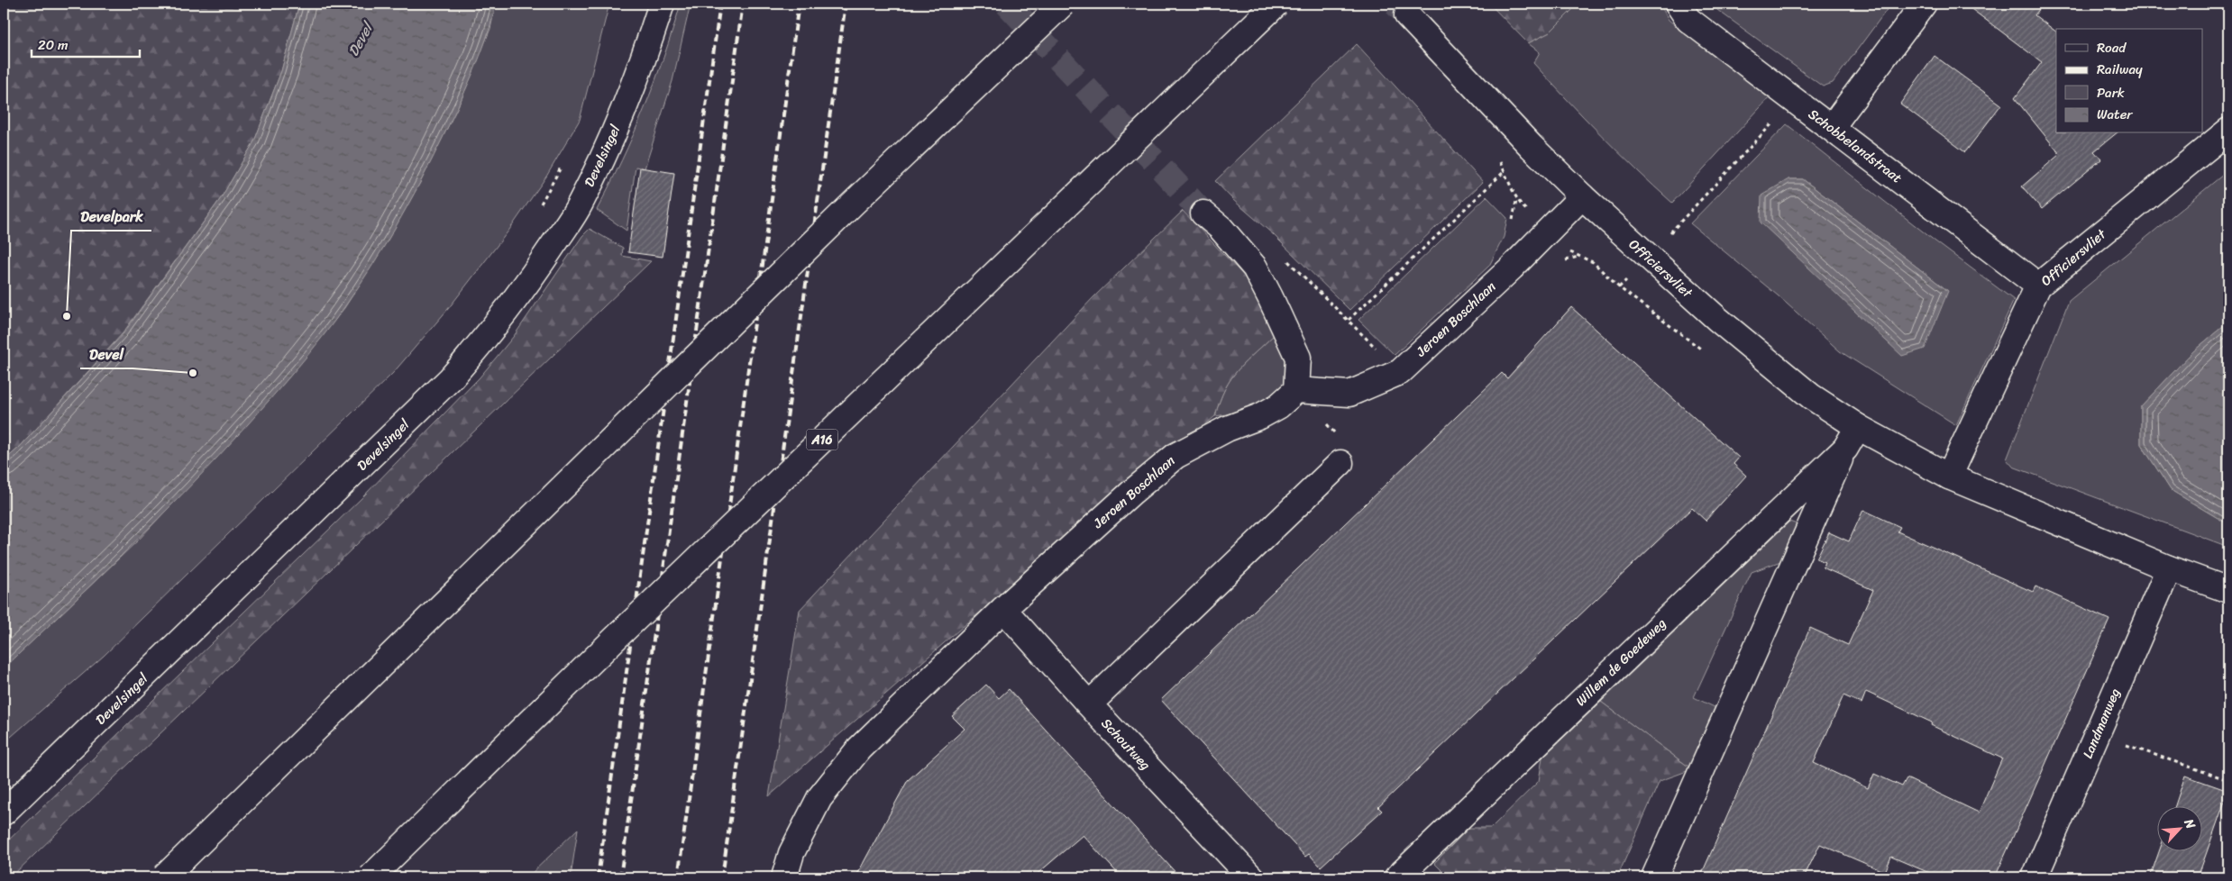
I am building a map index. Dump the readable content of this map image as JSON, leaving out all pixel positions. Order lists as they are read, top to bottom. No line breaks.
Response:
{"streets":{"main road":["Schobbelandstraat","Develsingel","Officiersvliet","Jeroen Boschlaan","A16","Willem de Goedeweg","Landmanweg","Schoutweg"]},"crossings":[["Schobbelandstraat","Officiersvliet"],["Officiersvliet","Jeroen Boschlaan"],["Officiersvliet","Willem de Goedeweg"],["Officiersvliet","Landmanweg"],["Jeroen Boschlaan","Schoutweg"]],"water":["Devel"],"places":["Develpark","Devel"],"legend":["Road","Railway","Park","Water"],"scale_bar":"20 m","north":"top right"}
